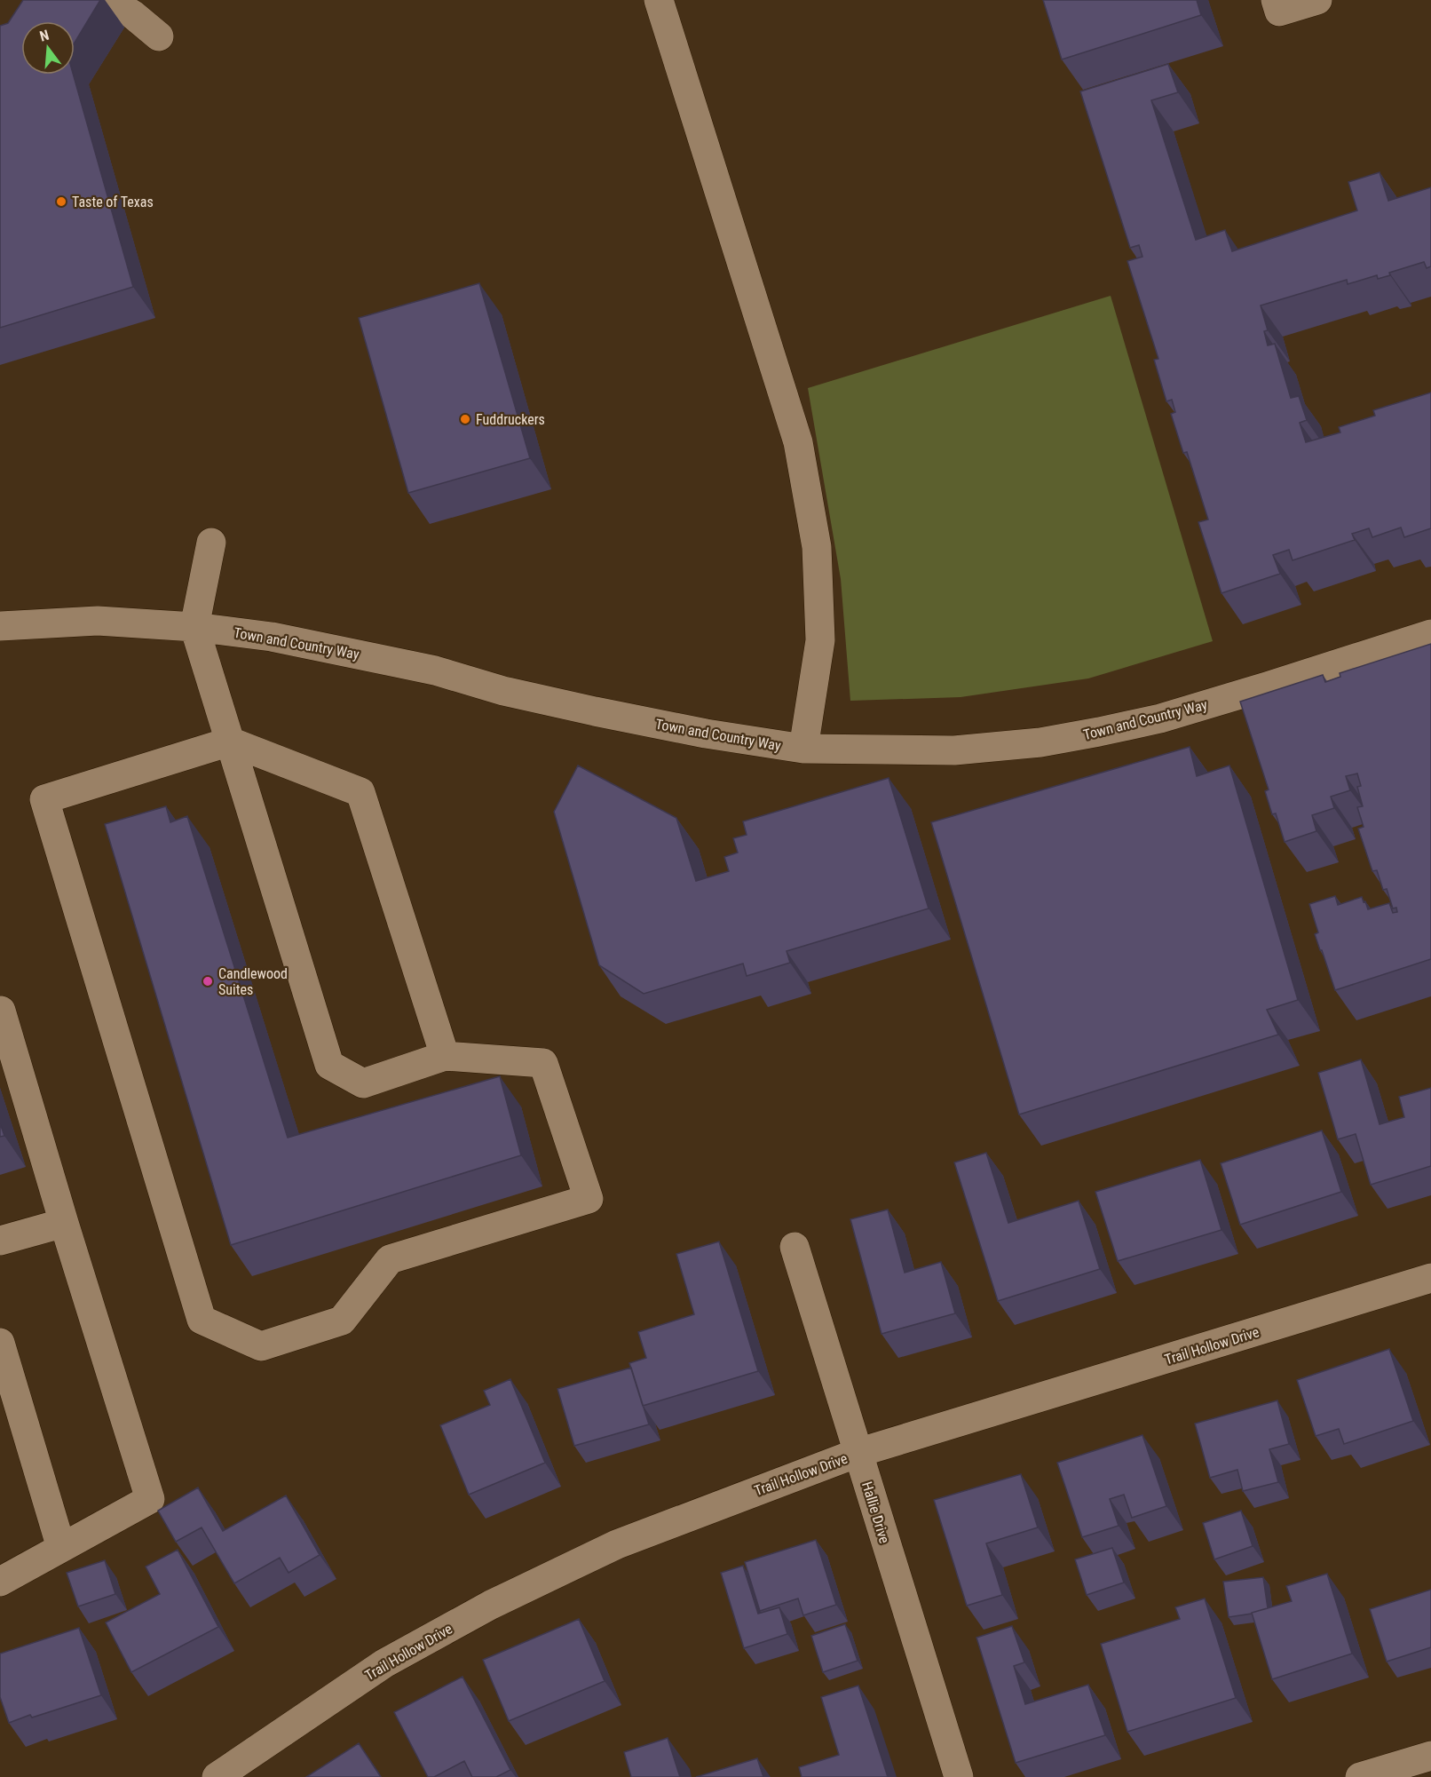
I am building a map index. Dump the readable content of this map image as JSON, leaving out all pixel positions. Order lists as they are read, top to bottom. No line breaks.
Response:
{"streets":{"street":["Town and Country Way","Trail Hollow Drive","Hallie Drive"]},"crossings":[["Trail Hollow Drive","Hallie Drive"]],"places":["Taste of Texas","Fuddruckers","Candlewood Suites"],"north":"top"}
